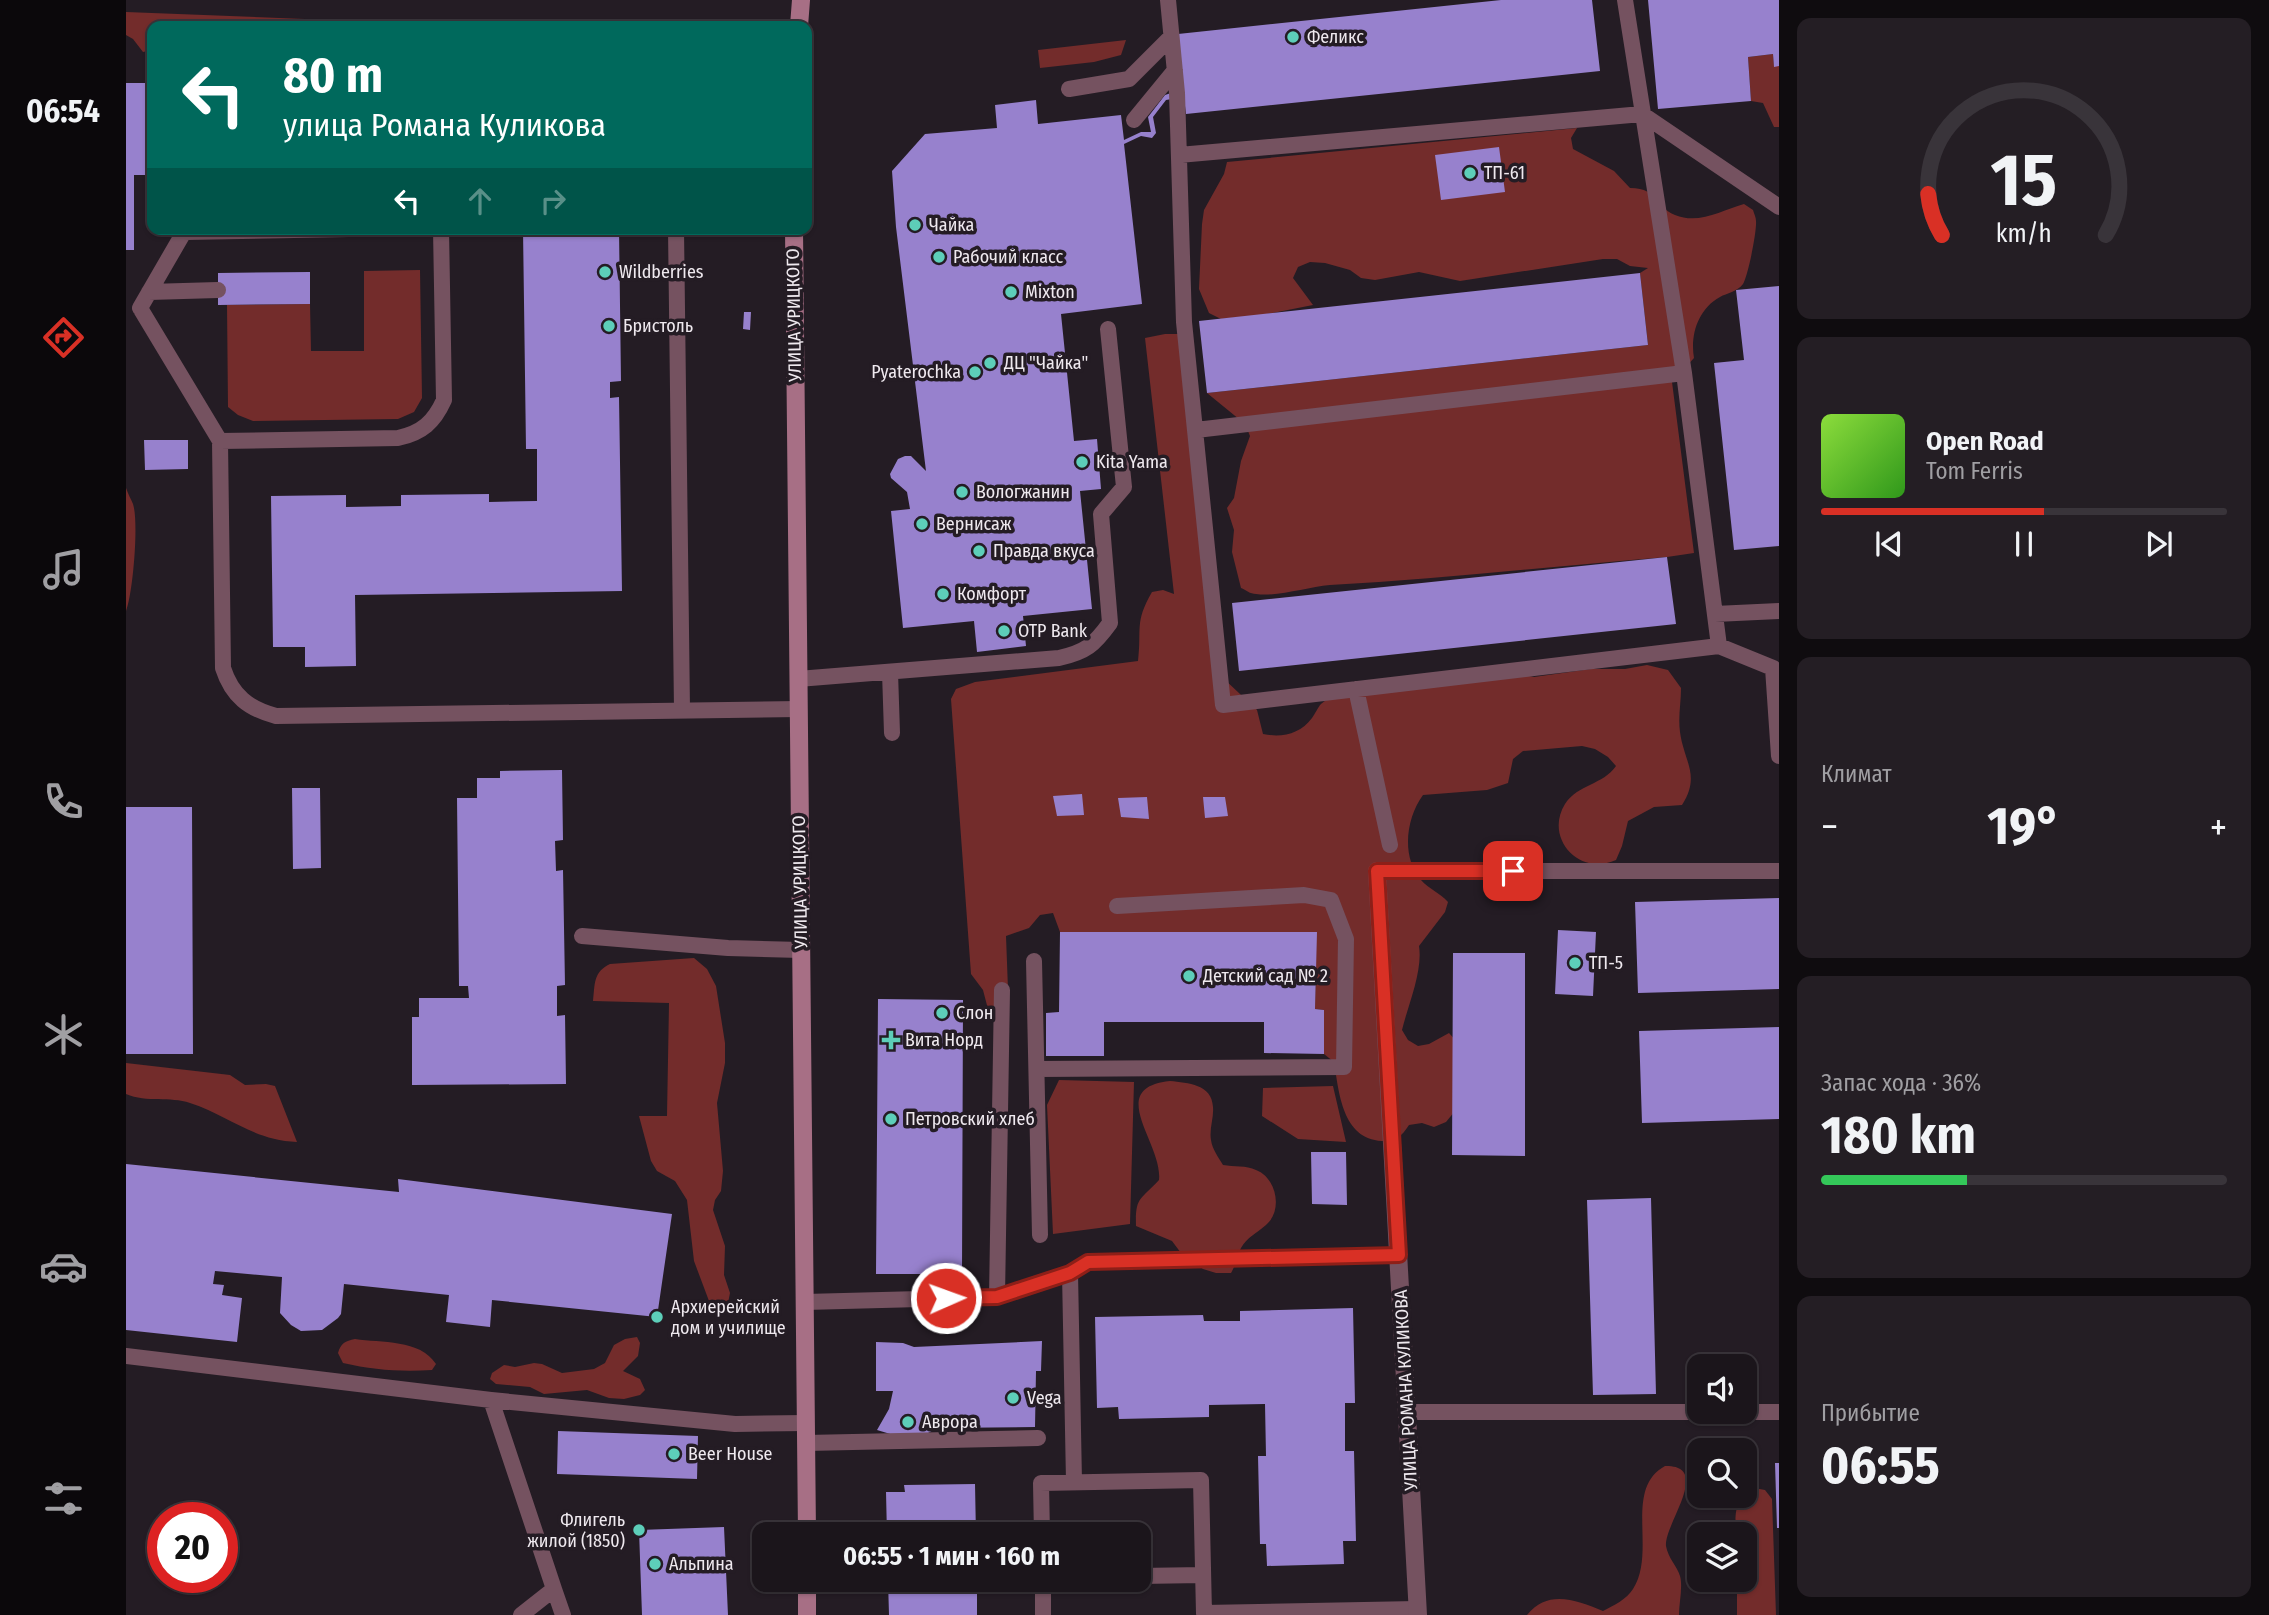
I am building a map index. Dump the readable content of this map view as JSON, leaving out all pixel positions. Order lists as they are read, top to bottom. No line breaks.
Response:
{"streets":{"main road":["УЛИЦА УРИЦКОГО"],"street":["УЛИЦА РОМАНА КУЛИКОВА"]},"places":{"other":["Феликс","ТП-61","Чайка","Рабочий класс","Wildberries","Mixton","Бристоль","ДЦ \"Чайка\"","Pyaterochka","Kita Yama","Вологжанин","Вернисаж","Правда вкуса","Комфорт","OTP Bank","ТП-5","Детский сад № 2","Слон","Петровский хлеб","Архиерейский дом и училище","Vega","Аврора","Beer House","Флигель жилой (1850)","Альпина"],"health":["Вита Норд"]},"page":{"tabs":"06:54","turn":["80 m","улица Романа Куликова"],"song":["Open Road","Tom Ferris"],"tile":["Климат",["Запас хода · 36%","180 km"],["Прибытие","06:55"]],"heat":["−","19°","+"],"limit":"20","trip":"06:55 · 1 мин · 160 m","gauge":["15","km/h"]}}
